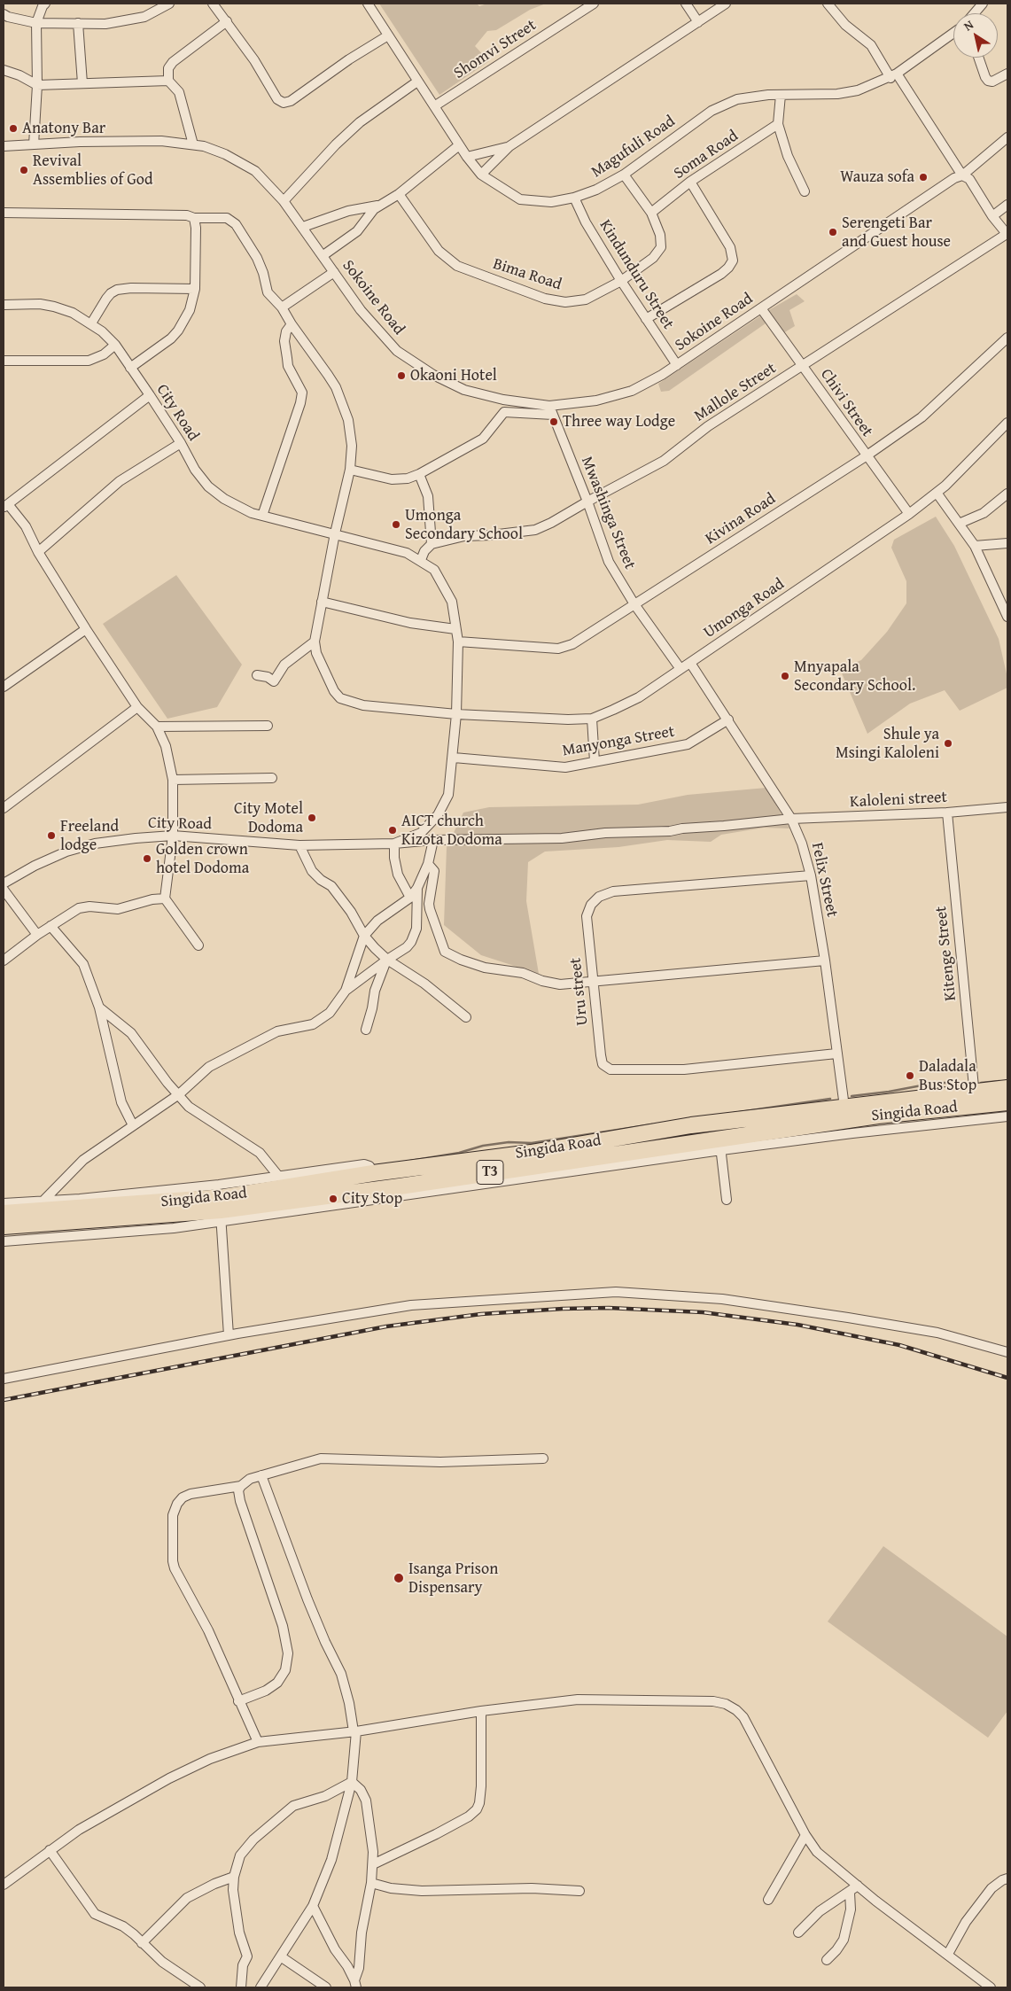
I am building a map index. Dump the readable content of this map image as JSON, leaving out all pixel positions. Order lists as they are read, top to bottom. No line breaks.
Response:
{"streets":{"highway":["Singida Road","T3"],"street":["Shomvi Street","Magufuli Road","Soma Road","Bima Road","Kindunduru Street","Sokoine Road","Mallole Street","Chivi Street","City Road","Mwashinga Street","Kivina Road","Umonga Road","Manyonga Street","Kaloleni street","Felix Street","Kitenge Street","Uru street"]},"crossings":[["Shomvi Street","Magufuli Road"],["Magufuli Road","Bima Road"],["Magufuli Road","Kindunduru Street"],["Soma Road","Bima Road"],["Bima Road","Kindunduru Street"],["Kindunduru Street","Sokoine Road"],["Sokoine Road","Chivi Street"],["Sokoine Road","Mwashinga Street"],["Mallole Street","Chivi Street"],["Mallole Street","Mwashinga Street"],["Chivi Street","Kivina Road"],["Chivi Street","Umonga Road"],["City Road","Kivina Road"],["City Road","Umonga Road"],["City Road","Manyonga Street"],["City Road","Kaloleni street"],["Mwashinga Street","Kivina Road"],["Mwashinga Street","Umonga Road"],["Umonga Road","Felix Street"],["Manyonga Street","Felix Street"],["Kaloleni street","Felix Street"],["Kaloleni street","Kitenge Street"],["Felix Street","Uru street"],["Felix Street","Singida Road"],["Kitenge Street","Singida Road"]],"places":["Anatony Bar","Revival Assemblies of God","Wauza sofa","Serengeti Bar and Guest house","Okaoni Hotel","Three way Lodge","Umonga Secondary School","Mnyapala Secondary School.","Shule ya Msingi Kaloleni","City Motel Dodoma","AICT church Kizota Dodoma","Freeland lodge","Golden crown hotel Dodoma","Daladala Bus Stop","City Stop","Isanga Prison Dispensary"],"north":"top left"}
